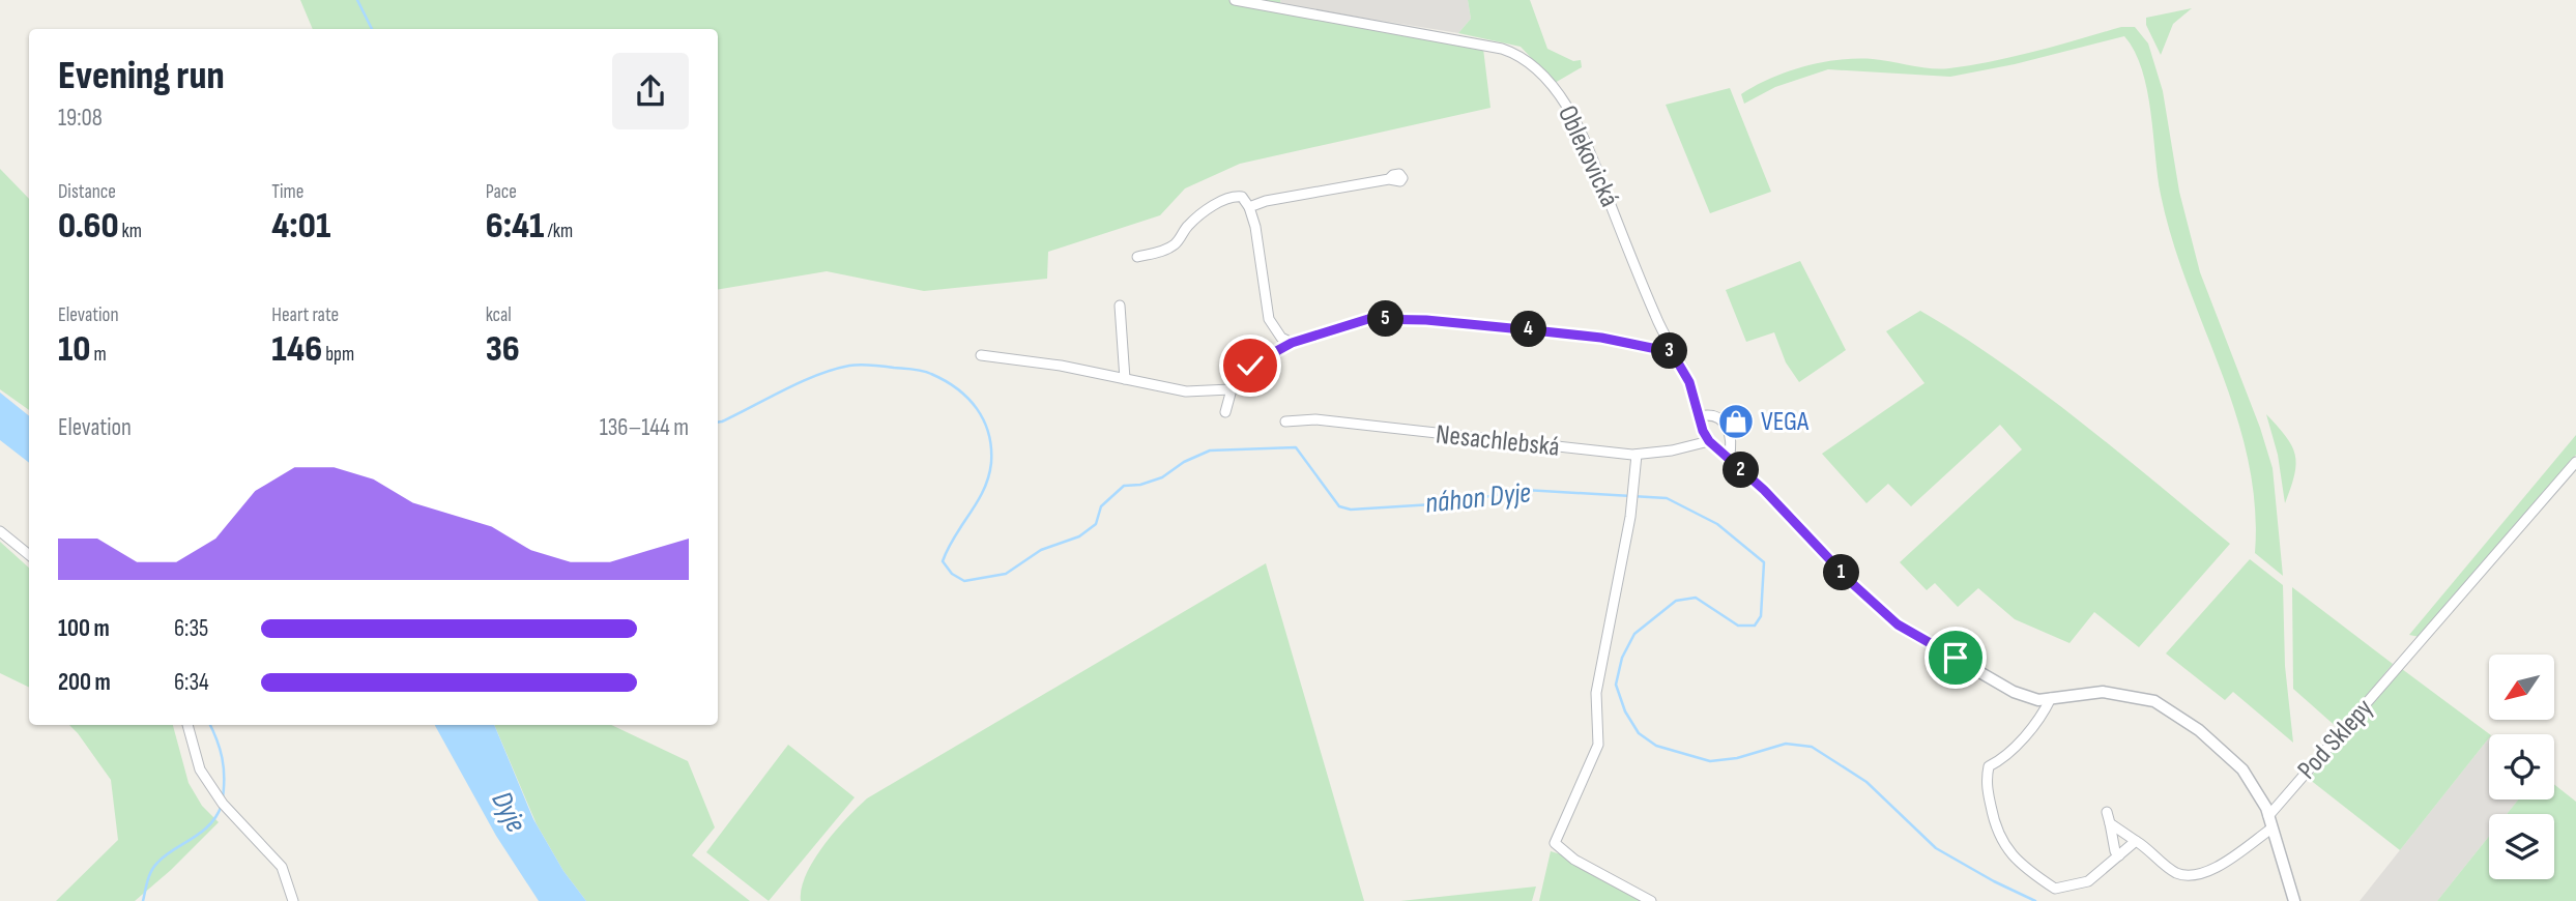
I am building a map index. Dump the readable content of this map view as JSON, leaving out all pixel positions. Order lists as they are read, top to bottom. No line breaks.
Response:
{"streets":{"street":["Oblekovická","Nesachlebská","Pod Sklepy"]},"crossings":[["Oblekovická","Nesachlebská"],["Oblekovická","Pod Sklepy"]],"water":["náhon Dyje","Dyje"],"places":{"shop":["VEGA"]},"north":"bottom left","page":{"heading":["Evening run","19:08"],"stats":[["Distance","0.60 km"],["Time","4:01"],["Pace","6:41 /km"],["Elevation","10 m"],["Heart rate","146 bpm"],["kcal","36"]],"pins":["5","4","3","2","1"],"chart":["Elevation","136–144 m"],"list":[{"name":"100 m","note":"6:35"},{"name":"200 m","note":"6:34"}]}}
